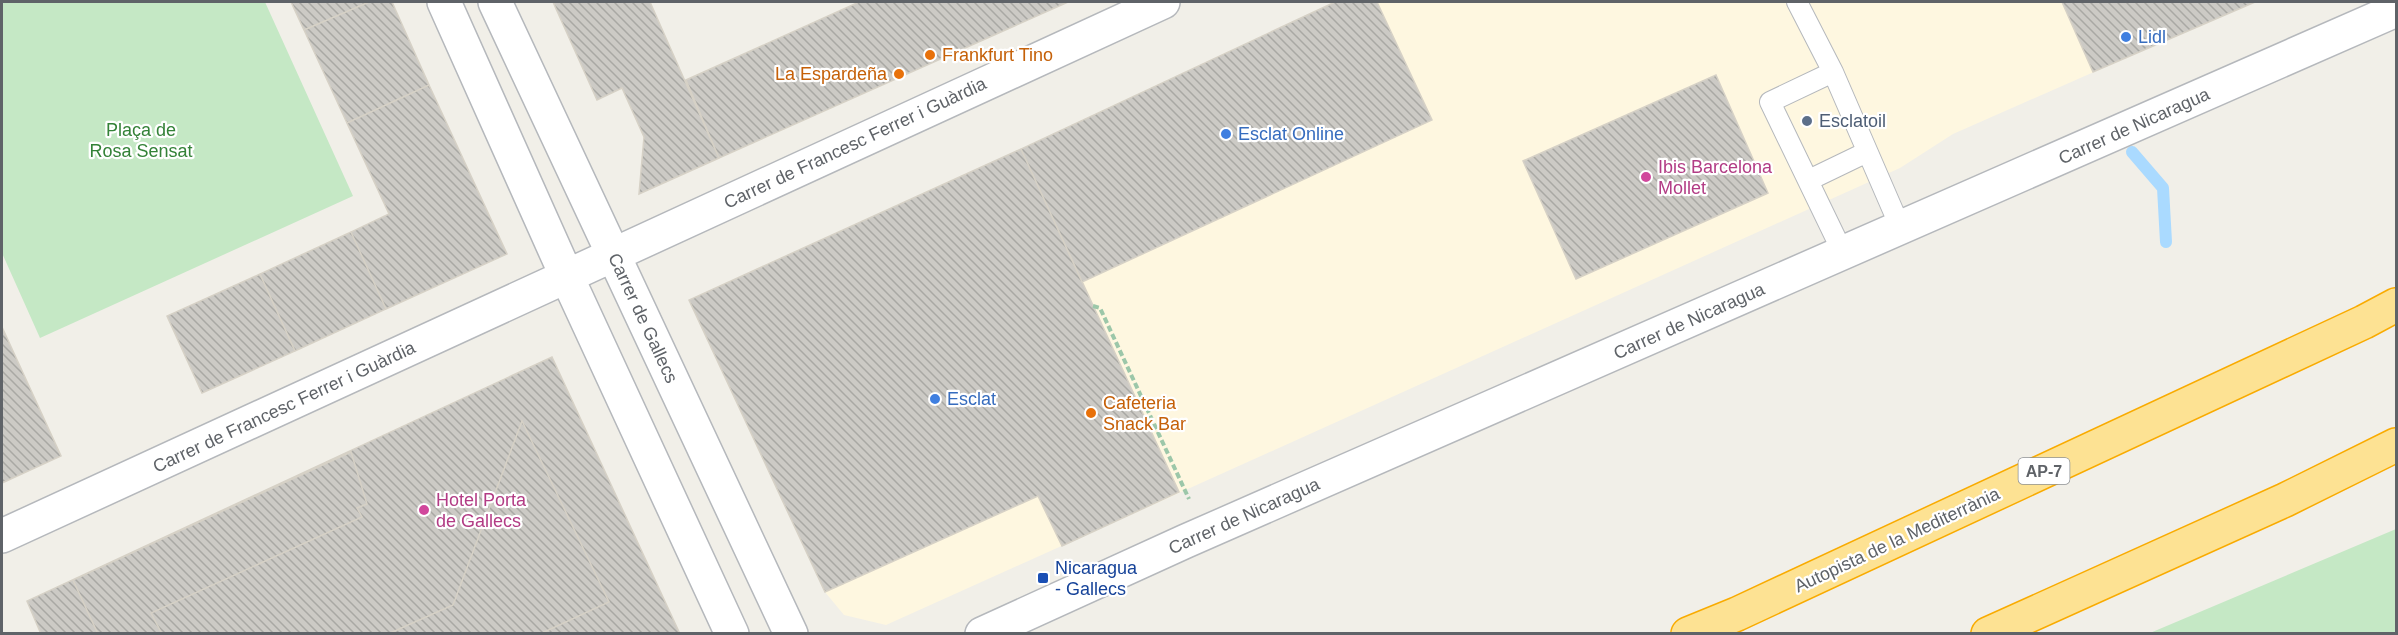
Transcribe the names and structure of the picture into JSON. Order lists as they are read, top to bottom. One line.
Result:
{"streets":{"highway":["AP-7","Autopista de la Mediterrània"],"street":["Carrer de Nicaragua","Carrer de Francesc Ferrer i Guàrdia","Carrer de Gallecs"]},"crossings":[["Carrer de Francesc Ferrer i Guàrdia","Carrer de Gallecs"]],"parks":["Plaça de Rosa Sensat"],"places":{"other":["Lidl","Frankfurt Tino","La Espardeña","Esclatoil","Esclat Online","Ibis Barcelona Mollet","Esclat","Cafeteria Snack Bar","Hotel Porta de Gallecs"],"transit":["Nicaragua - Gallecs"]}}
